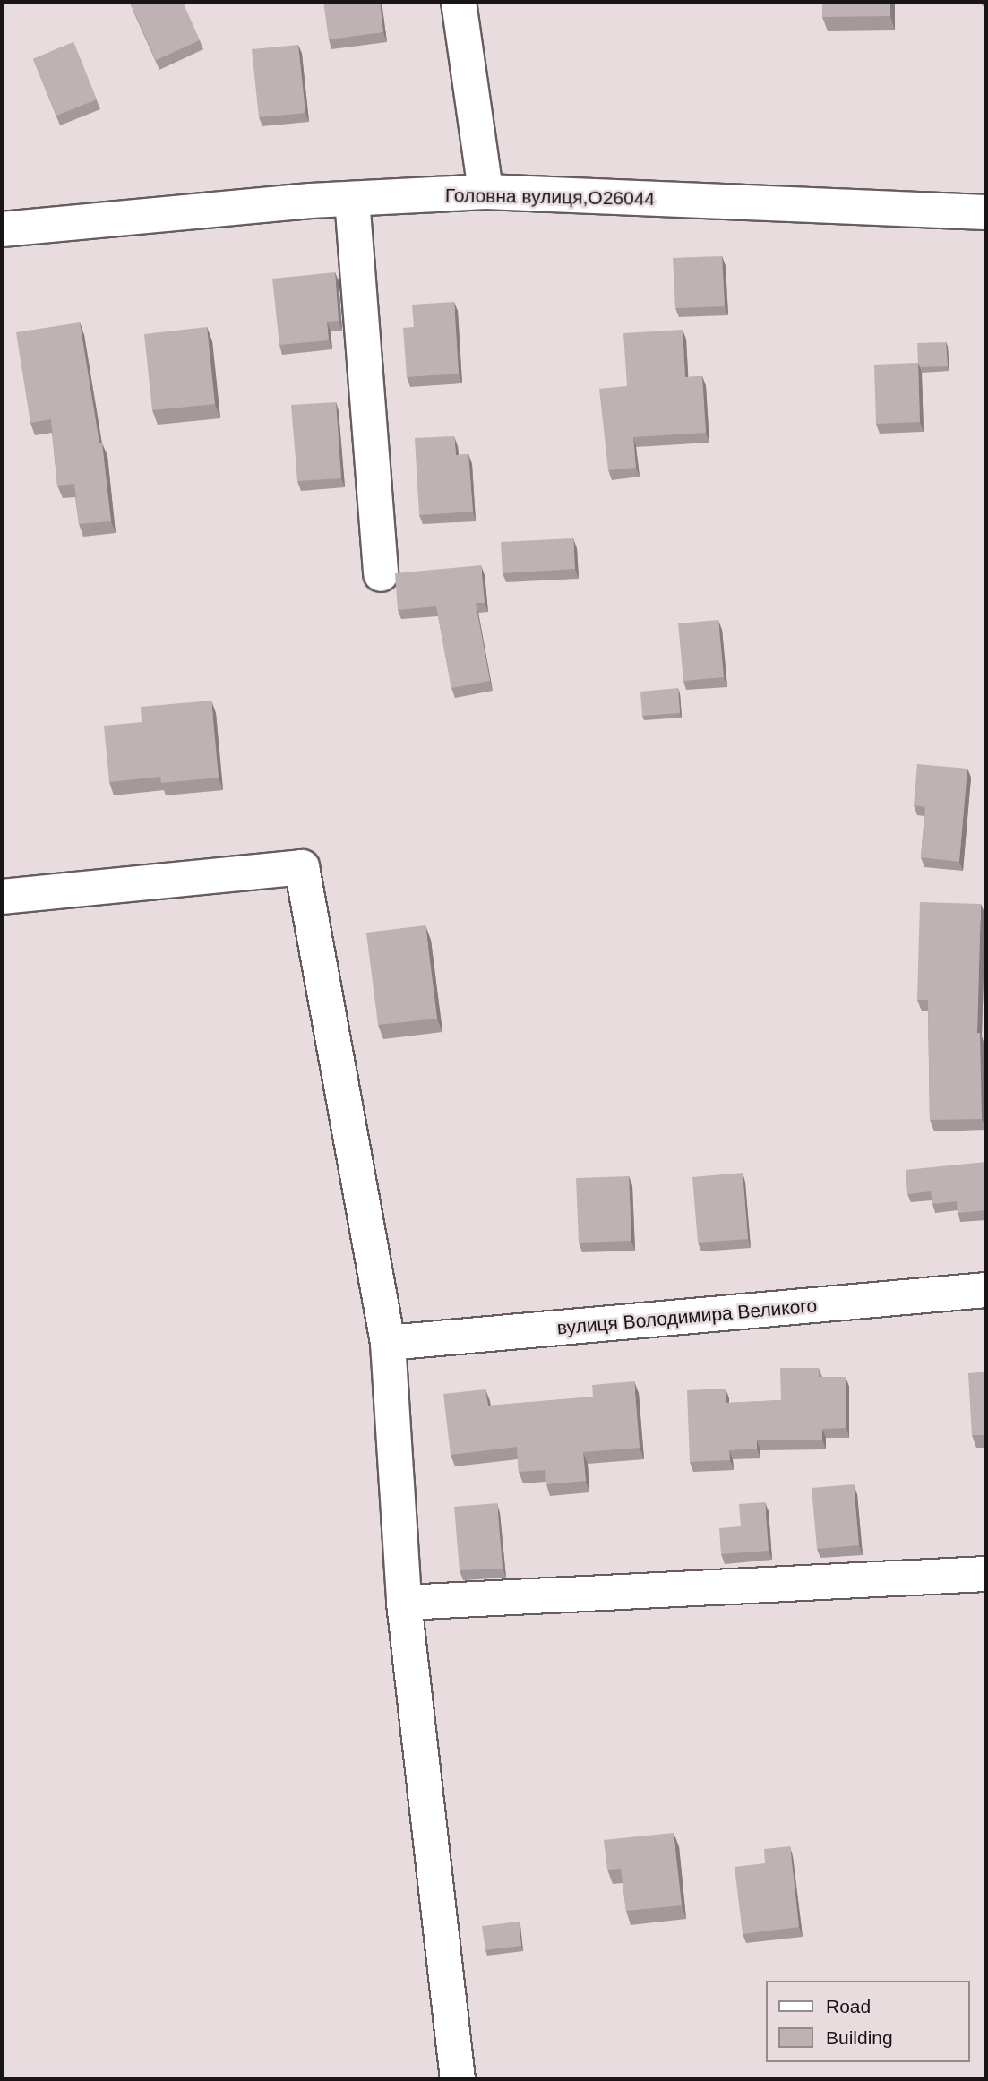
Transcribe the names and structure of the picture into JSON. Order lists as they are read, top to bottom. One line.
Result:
{"streets":{"street":["Головна вулиця,О26044","вулиця Володимира Великого"]},"legend":["Road","Building"]}
